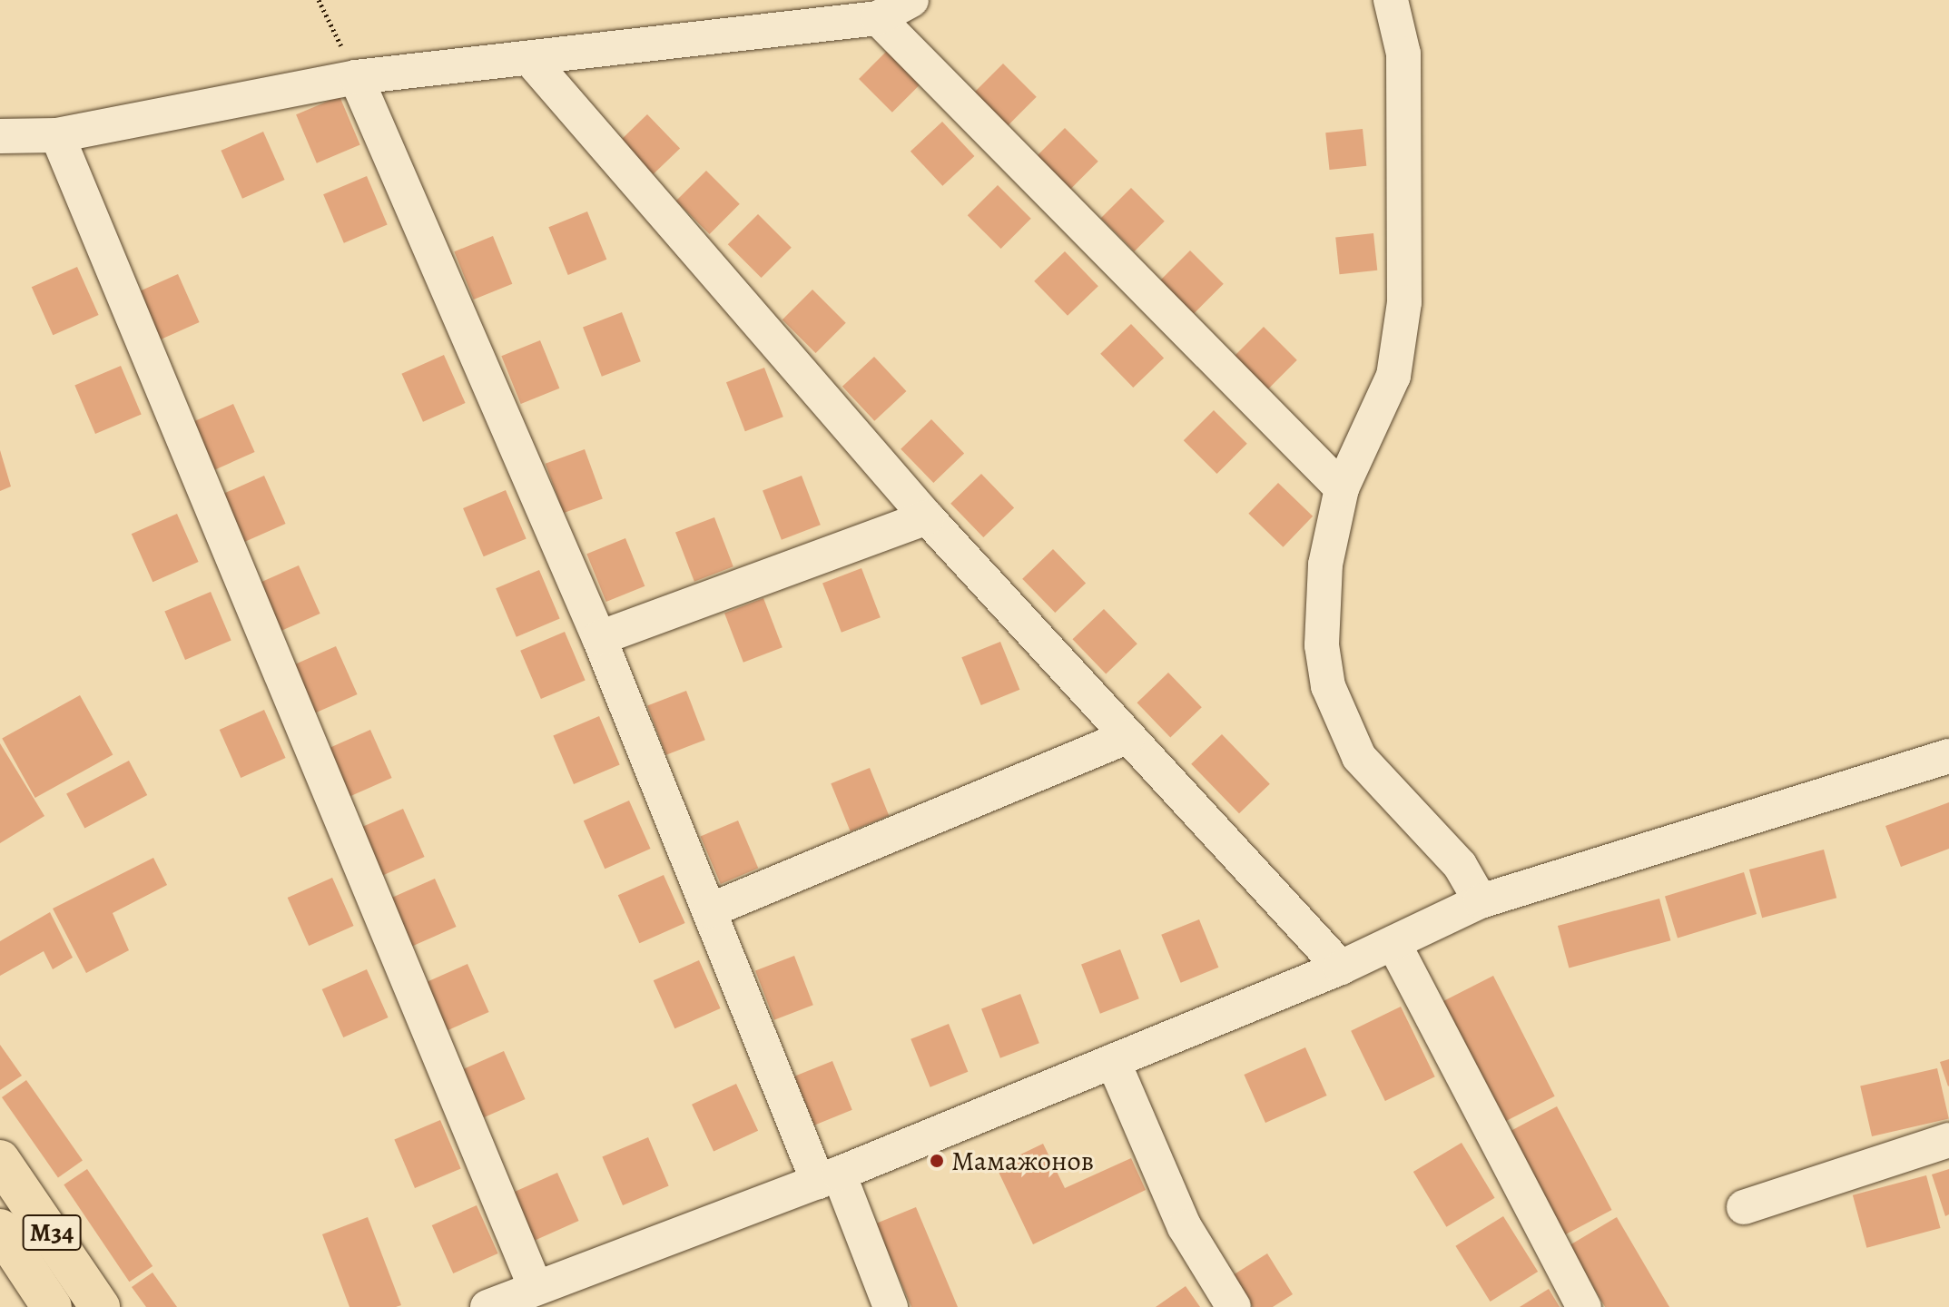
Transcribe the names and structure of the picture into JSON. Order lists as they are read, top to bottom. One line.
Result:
{"streets":{"main road":["M34"]},"places":["Мамажонов"]}
